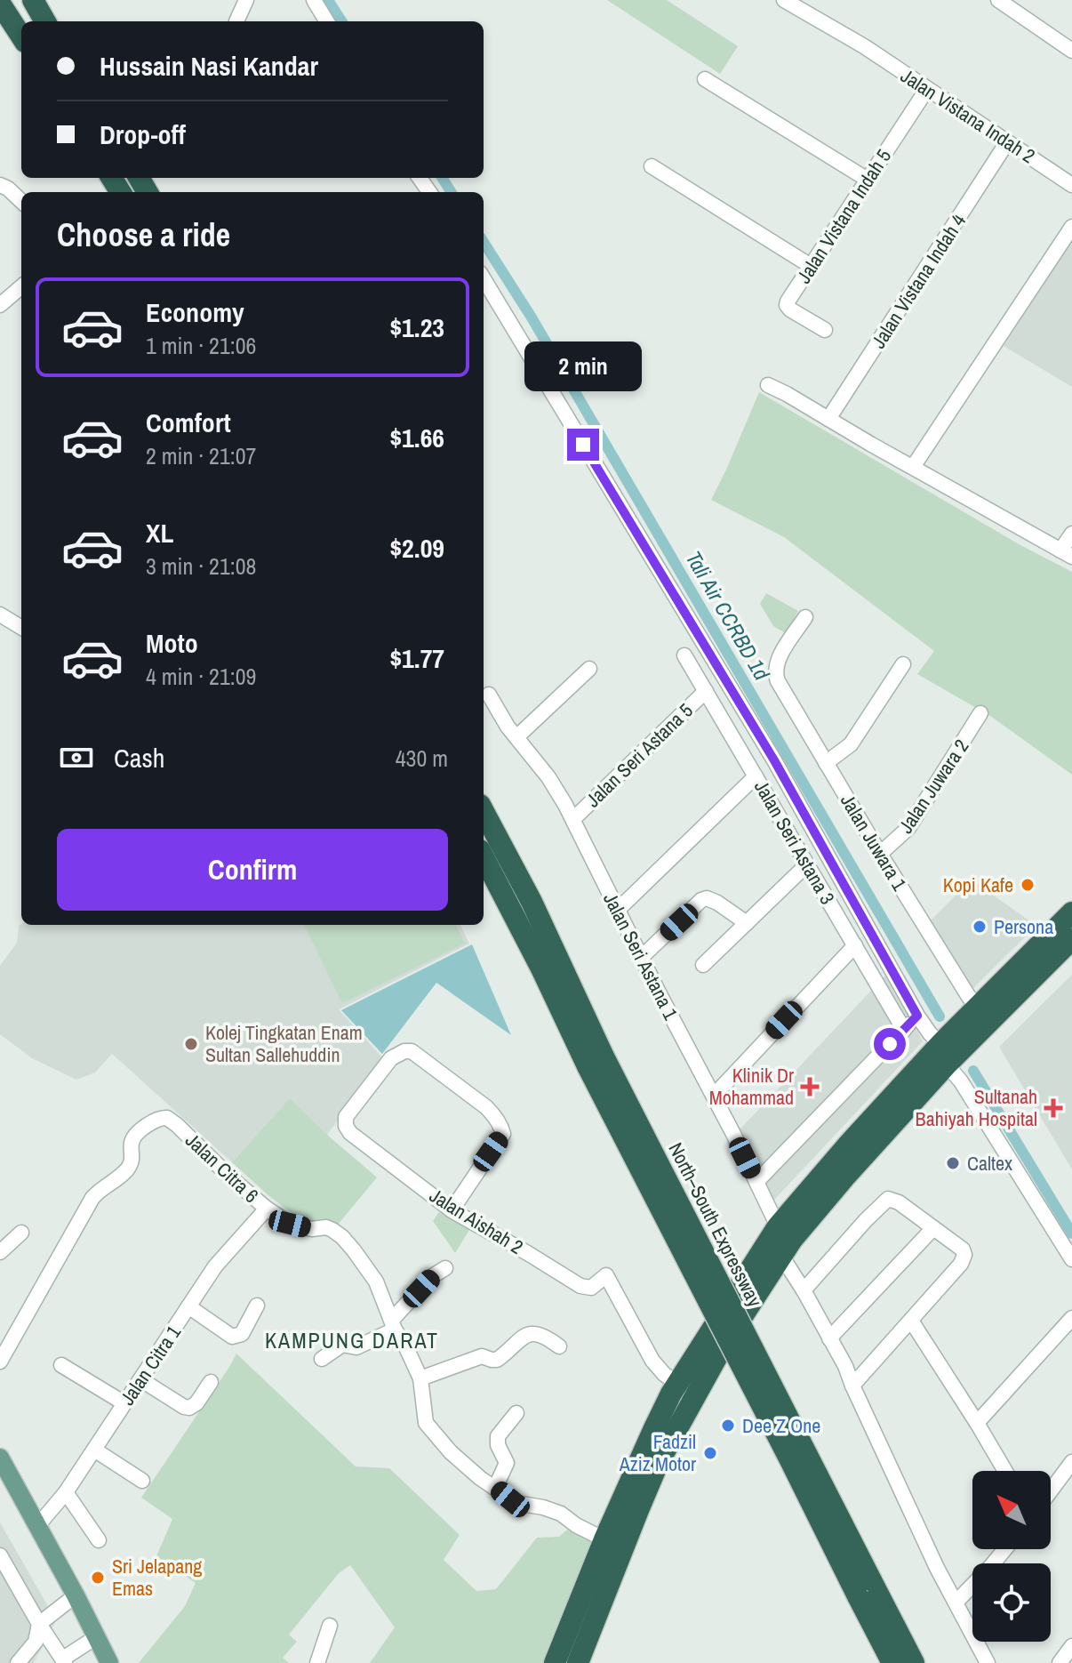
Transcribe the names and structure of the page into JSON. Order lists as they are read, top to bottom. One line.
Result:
{"streets":{"street":["Jalan Vistana Indah 2","Jalan Vistana Indah 5","Jalan Vistana Indah 4","Jalan Seri Astana 5","Jalan Juwara 2","Jalan Seri Astana 3","Jalan Juwara 1","Jalan Seri Astana 1","Jalan Citra 6","Jalan Aishah 2","Jalan Citra 1"]},"crossings":[["Jalan Vistana Indah 2","Jalan Vistana Indah 5"],["Jalan Vistana Indah 2","Jalan Vistana Indah 4"],["Jalan Seri Astana 5","Jalan Seri Astana 3"],["Jalan Seri Astana 5","Jalan Seri Astana 1"],["Jalan Juwara 2","Jalan Juwara 1"],["Jalan Citra 6","Jalan Citra 1"]],"districts":["KAMPUNG DARAT"],"water":["Tali Air CCRBD 1d"],"places":{"other":["Kopi Kafe","Persona","Kolej Tingkatan Enam Sultan Sallehuddin","Caltex","Dee Z One","Fadzil Aziz Motor","Sri Jelapang Emas"],"health":["Klinik Dr Mohammad","Sultanah Bahiyah Hospital"]},"north":"top left","page":{"banner":["Hussain Nasi Kandar","Drop-off"],"heading":"Choose a ride","list":[{"name":"Economy","note":"1 min · 21:06","value":"$1.23"},{"name":"Comfort","note":"2 min · 21:07","value":"$1.66"},{"name":"XL","note":"3 min · 21:08","value":"$2.09"},{"name":"Moto","note":"4 min · 21:09","value":"$1.77"}],"bubble":"2 min","pay":["Cash","430 m"],"buttons":"Confirm"}}
